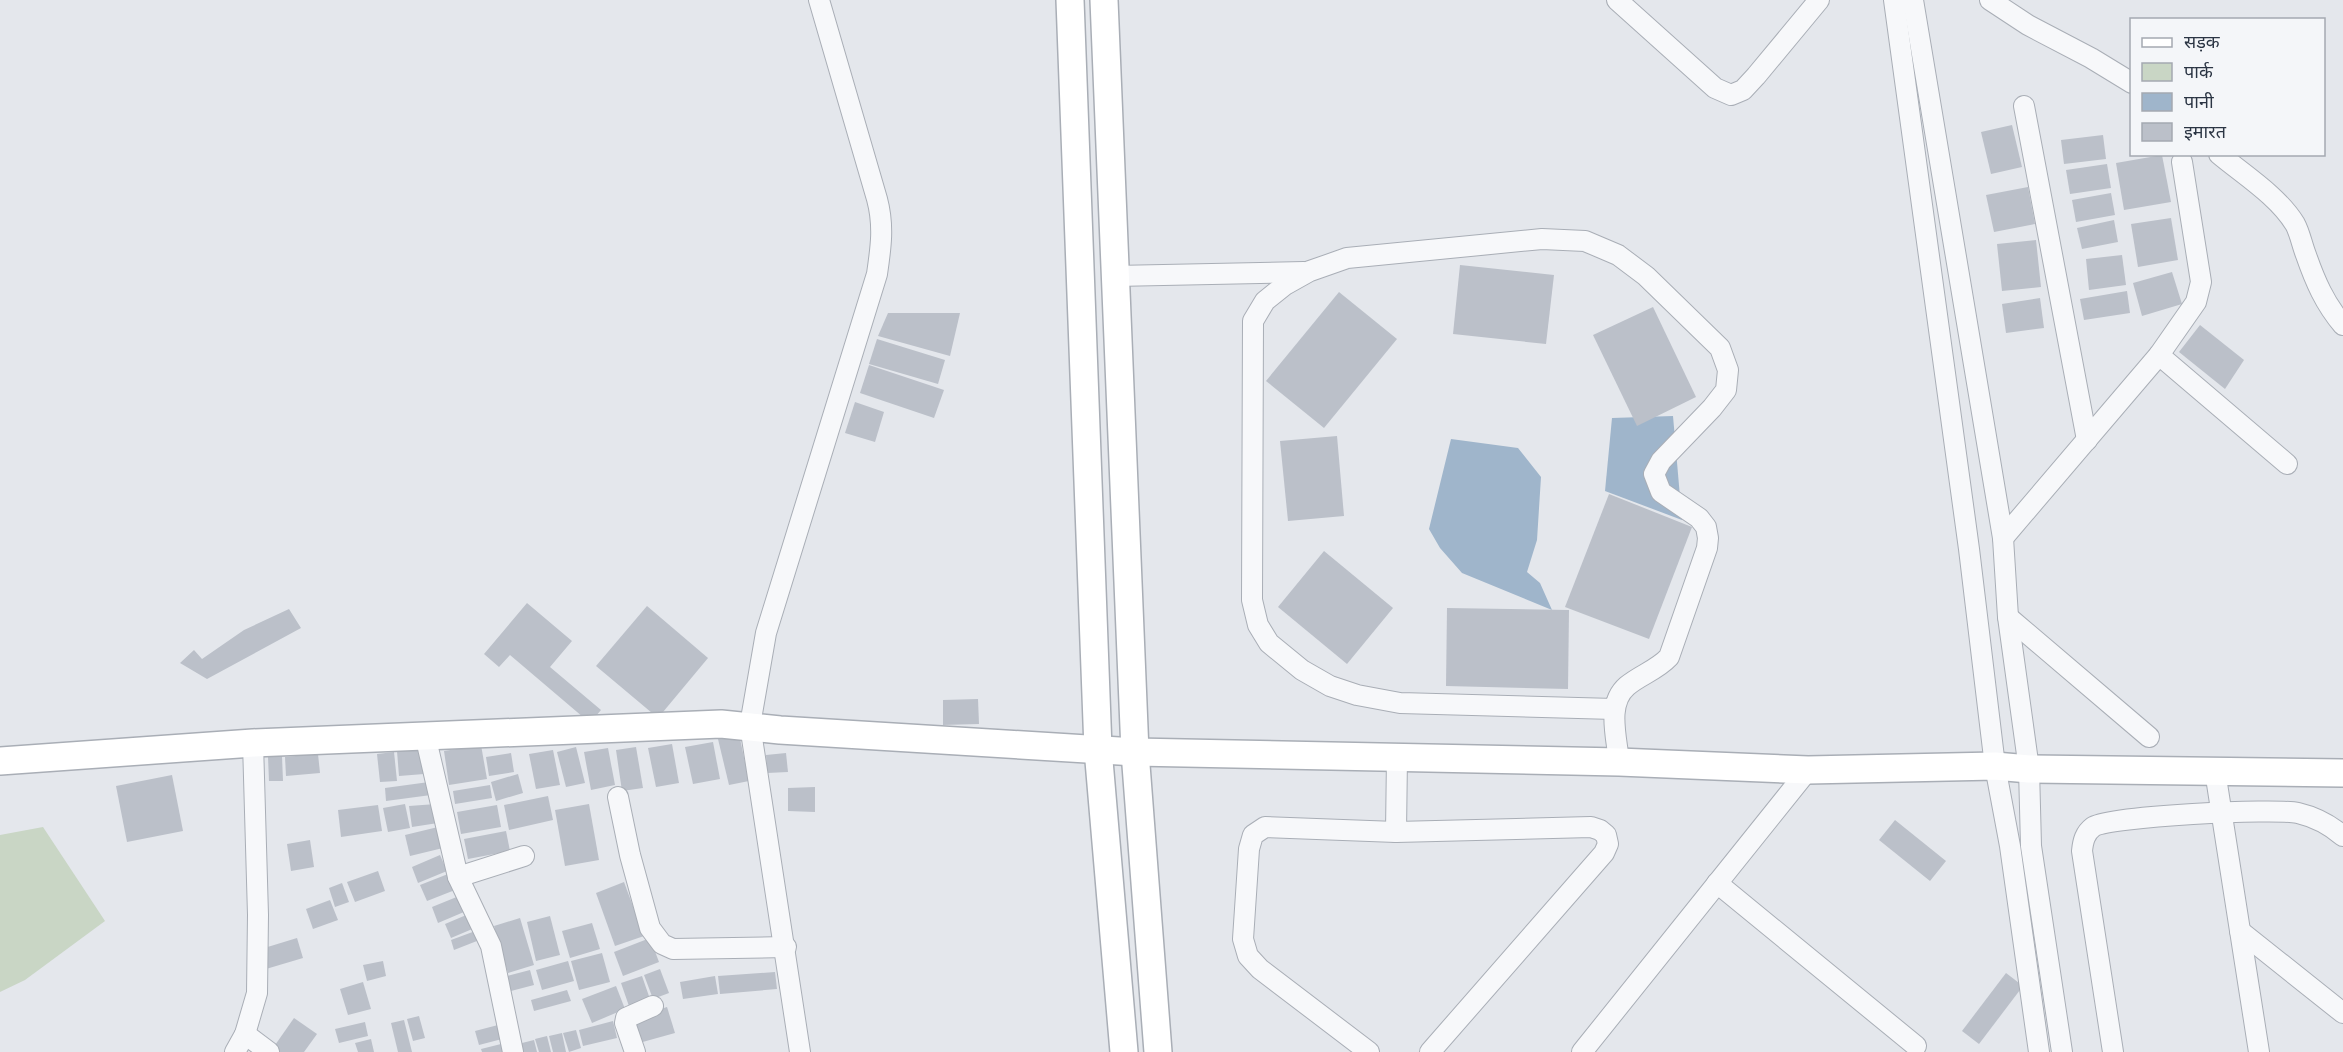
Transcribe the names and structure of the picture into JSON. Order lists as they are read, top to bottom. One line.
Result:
{"legend":["सड़क","पार्क","पानी","इमारत"]}
